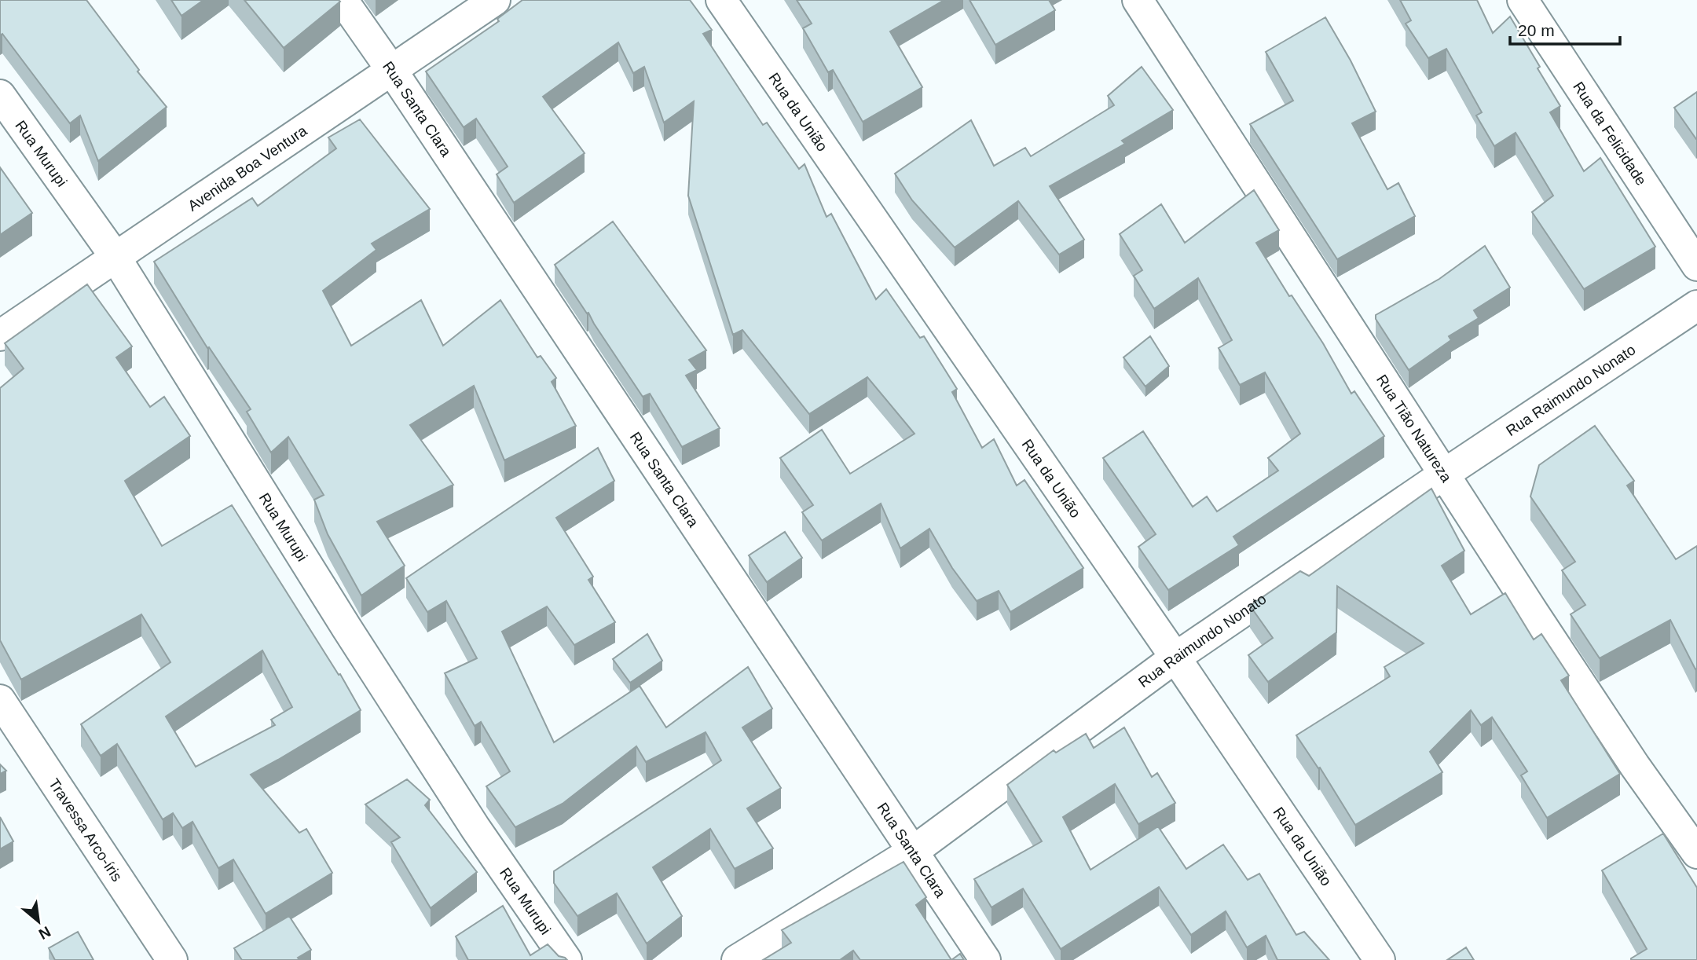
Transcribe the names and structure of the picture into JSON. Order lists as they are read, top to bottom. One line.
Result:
{"streets":{"street":["Rua Santa Clara","Rua da União","Rua da Felicidade","Rua Murupi","Avenida Boa Ventura","Rua Raimundo Nonato","Rua Tião Natureza","Travessa Arco-íris"]},"crossings":[["Rua Santa Clara","Avenida Boa Ventura"],["Rua Santa Clara","Rua Raimundo Nonato"],["Rua da União","Rua Raimundo Nonato"],["Rua Murupi","Avenida Boa Ventura"],["Rua Raimundo Nonato","Rua Tião Natureza"]],"scale_bar":"20 m","north":"bottom right"}
